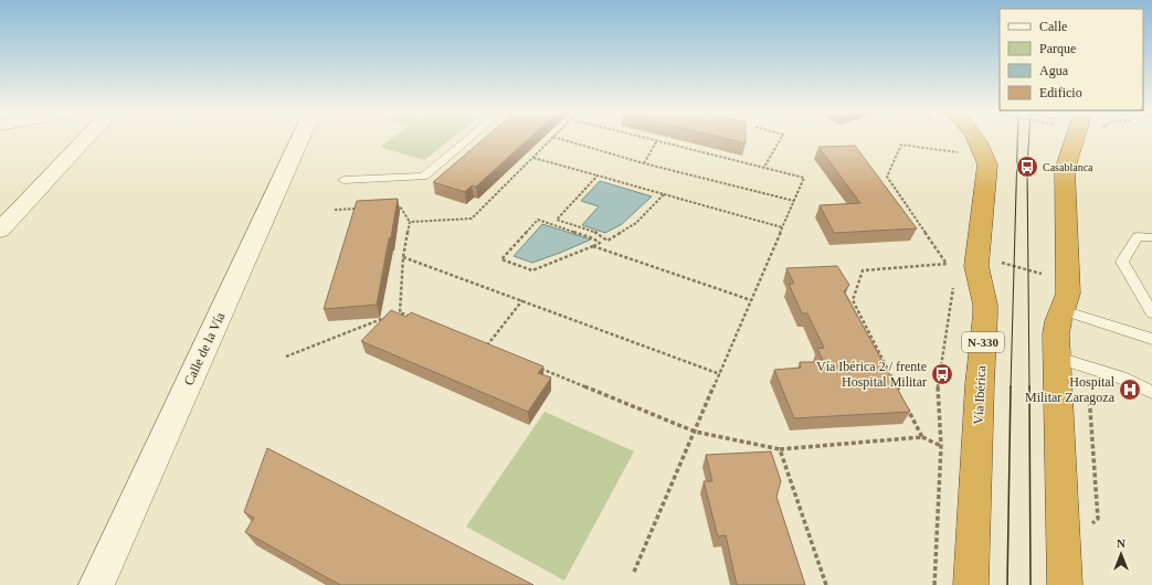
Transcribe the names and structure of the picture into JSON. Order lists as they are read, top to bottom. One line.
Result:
{"streets":{"highway":["N-330","Vía Ibérica"],"street":["Calle de la Vía"]},"places":{"bus stop":["Casablanca","Vía Ibérica 2 / frente Hospital Militar"],"hospital":["Hospital Militar Zaragoza"]},"legend":["Calle","Parque","Agua","Edificio"],"north":"top"}
